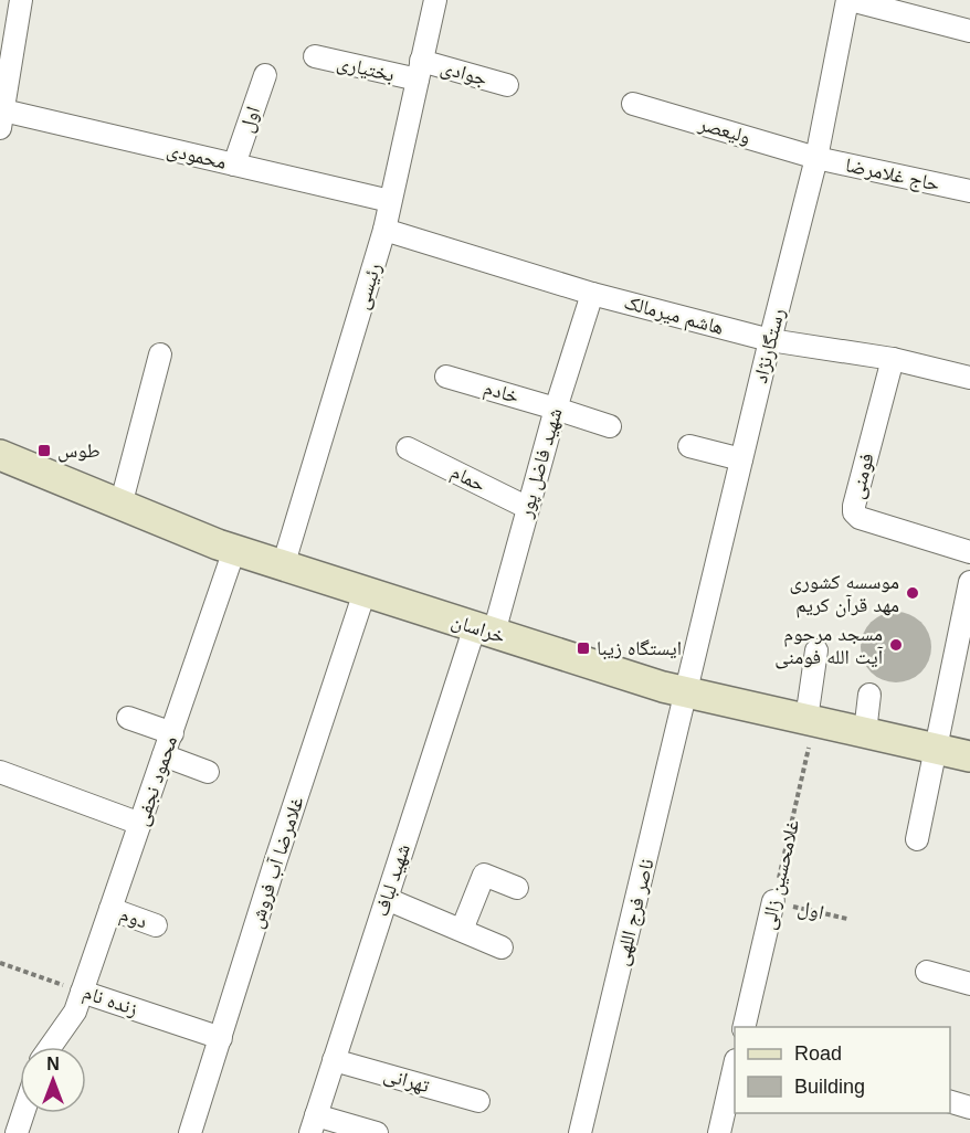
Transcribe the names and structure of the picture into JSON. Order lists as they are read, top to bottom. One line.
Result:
{"streets":{"main road":["خراسان"],"street":["بختیاری","جوادی","اول","ولیعصر","محمودی","حاج غلامرضا","رئیسی","هاشم میرمالک","رستگارنژاد","خادم","شهید فاضل پور","فومنی","حمام","محمود نجفی","غلامرضا آب فروش","غلامحسین زالی","شهید لباف","ناصر فرج اللهی","دوم","زنده نام","تهرانی"]},"crossings":[["بختیاری","جوادی"],["بختیاری","رئیسی"],["جوادی","رئیسی"],["اول","محمودی"],["اول","غلامحسین زالی"],["ولیعصر","حاج غلامرضا"],["ولیعصر","رستگارنژاد"],["محمودی","رئیسی"],["حاج غلامرضا","رستگارنژاد"],["رئیسی","هاشم میرمالک"],["رئیسی","خراسان"],["هاشم میرمالک","رستگارنژاد"],["هاشم میرمالک","شهید فاضل پور"],["هاشم میرمالک","فومنی"],["رستگارنژاد","خراسان"],["رستگارنژاد","ناصر فرج اللهی"],["خادم","شهید فاضل پور"],["شهید فاضل پور","حمام"],["شهید فاضل پور","خراسان"],["شهید فاضل پور","شهید لباف"],["خراسان","محمود نجفی"],["خراسان","غلامرضا آب فروش"],["خراسان","غلامحسین زالی"],["خراسان","شهید لباف"],["خراسان","ناصر فرج اللهی"],["محمود نجفی","دوم"],["محمود نجفی","زنده نام"],["غلامرضا آب فروش","زنده نام"],["شهید لباف","تهرانی"]],"places":{"transit":["طوس","ایستگاه زیبا"],"other":["موسسه کشوری مهد قرآن کریم","مسجد مرحوم آیت الله فومنی"]},"legend":["Road","Building"],"north":"top"}
